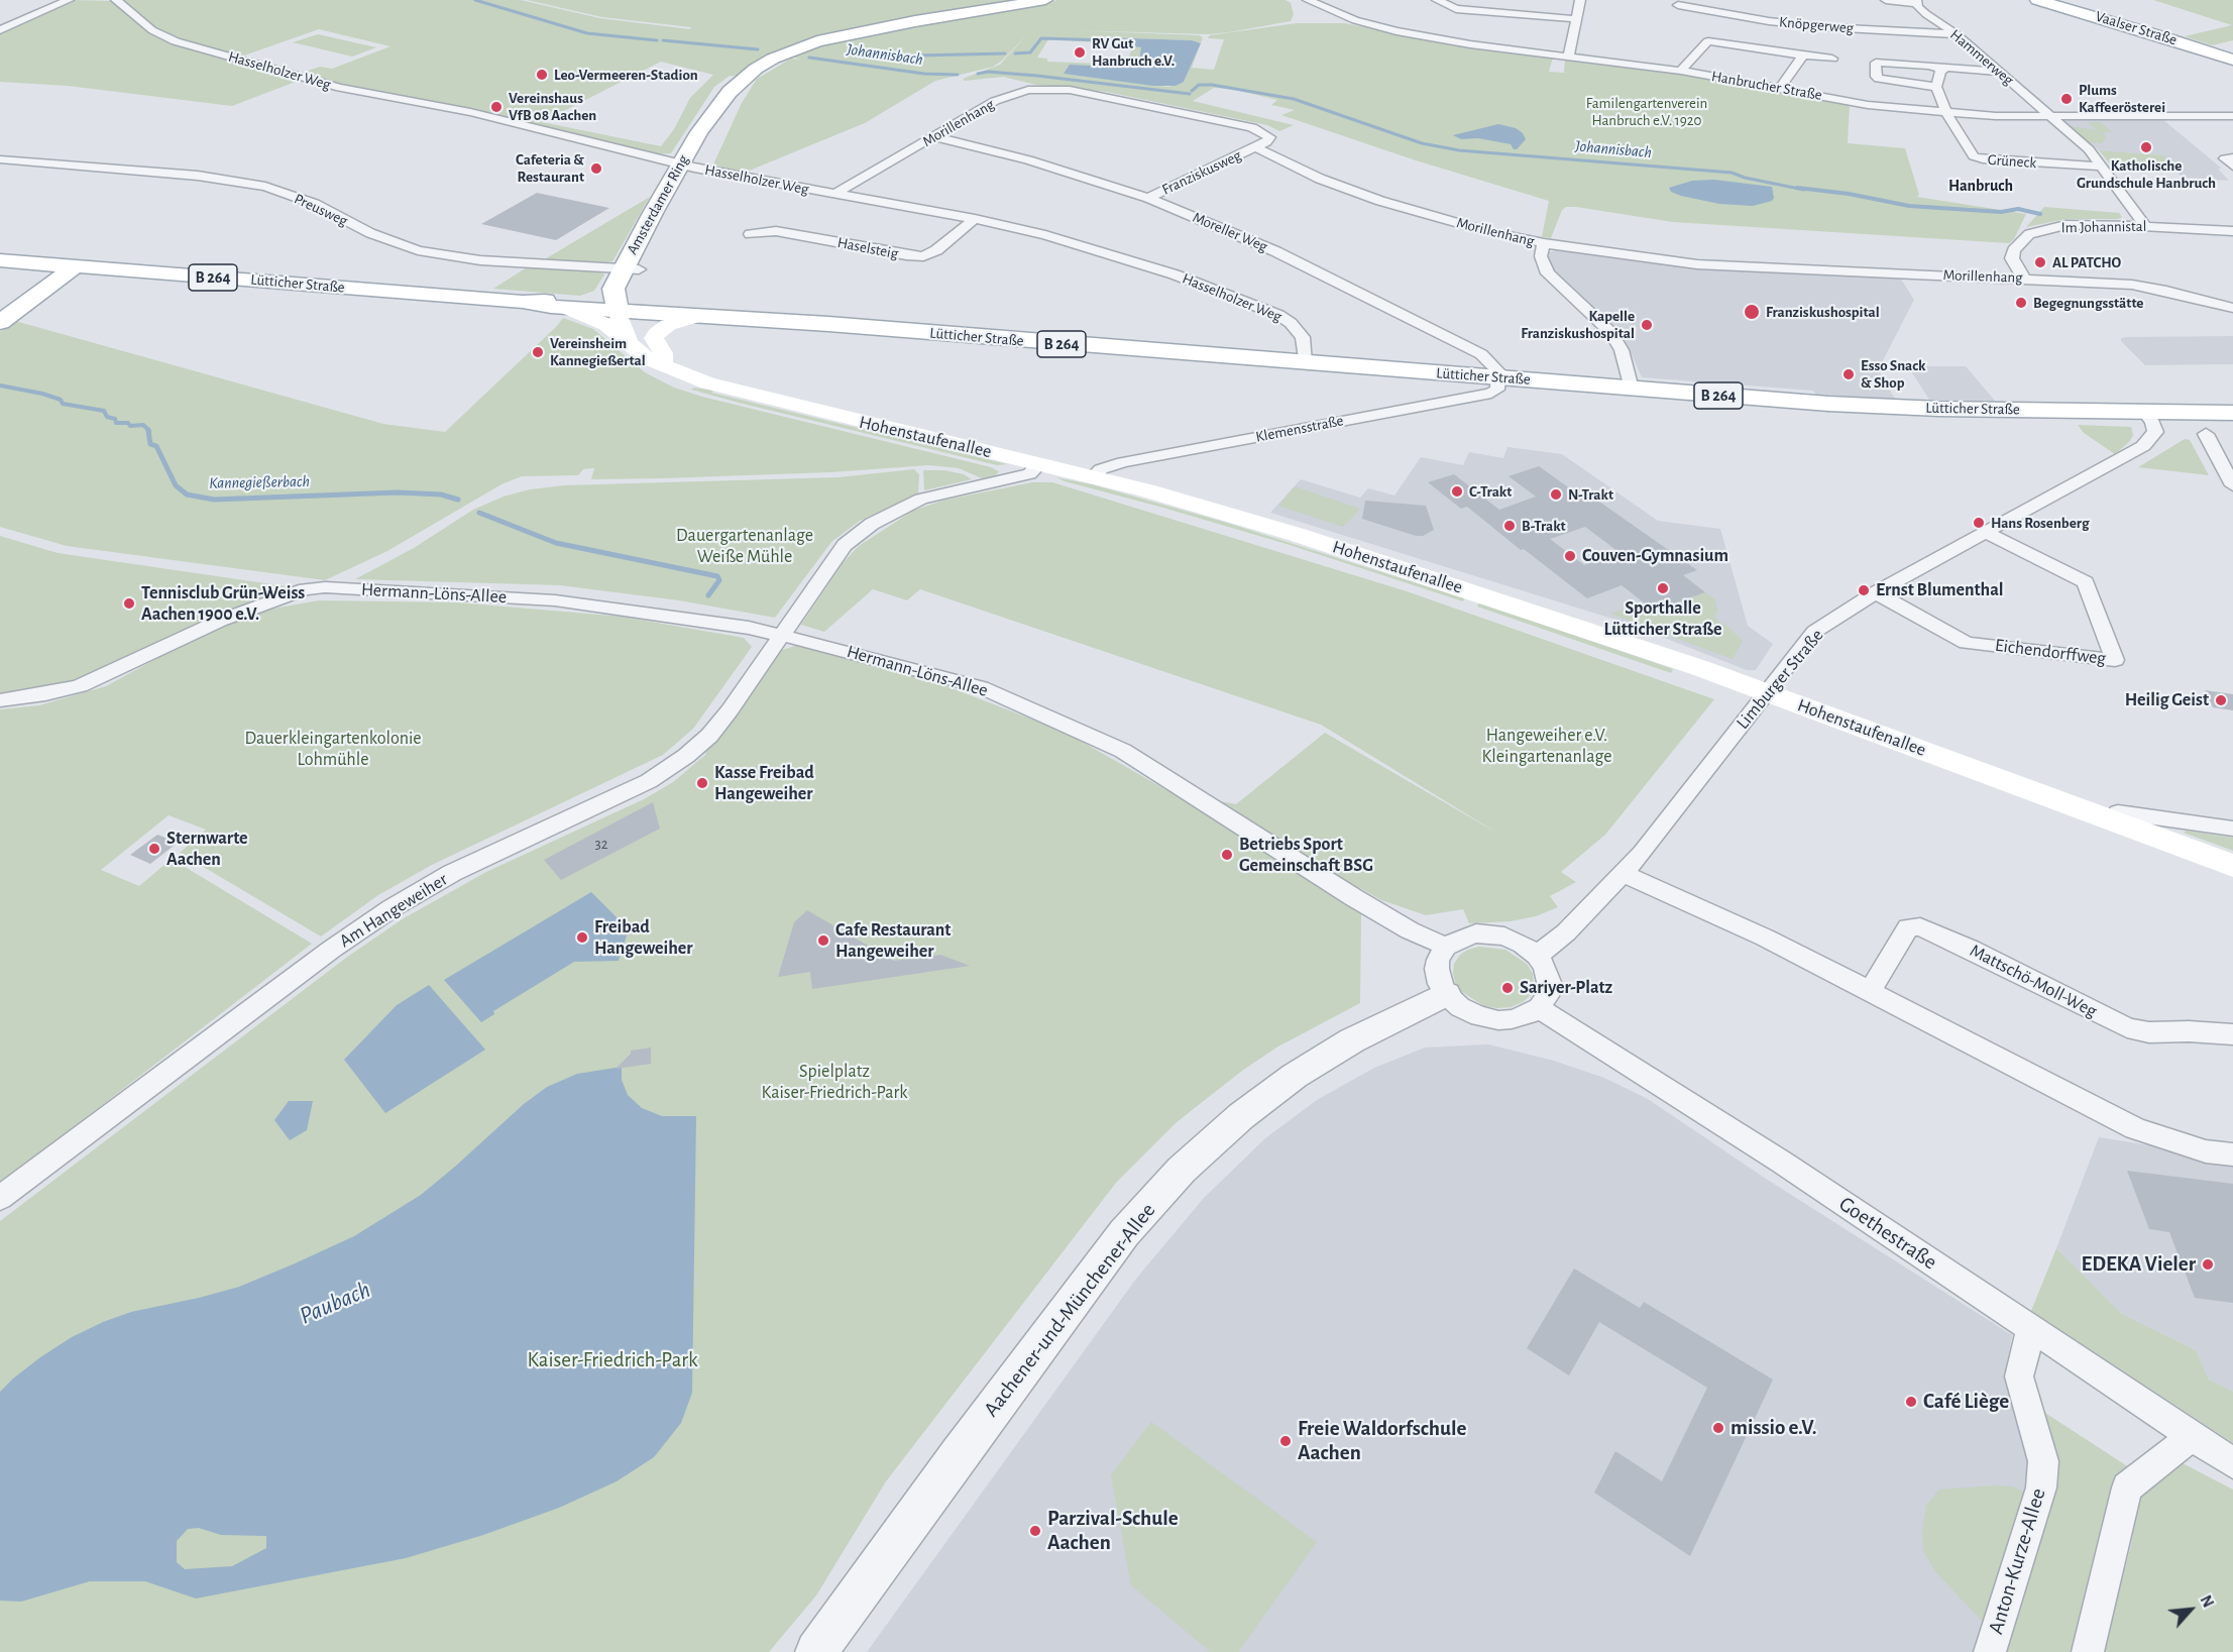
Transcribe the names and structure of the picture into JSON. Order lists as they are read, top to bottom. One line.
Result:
{"streets":{"main road":["Vaalser Straße","Amsterdamer Ring","B 264","Lütticher Straße","Hohenstaufenallee"],"street":["Knöpgerweg","Hammerweg","Hasselholzer Weg","Hanbrucher Straße","Morillenhang","Grüneck","Franziskusweg","Preusweg","Im Johannistal","Moreller Weg","Haselsteig","Klemensstraße","Hermann-Löns-Allee","Eichendorffweg","Limburger Straße","Am Hangeweiher","Mattschö-Moll-Weg","Goethestraße","Aachener-und-Münchener-Allee","Anton-Kurze-Allee"]},"crossings":[["Knöpgerweg","Hammerweg"],["Hammerweg","Hanbrucher Straße"],["Hammerweg","Grüneck"],["Hammerweg","Im Johannistal"],["Hasselholzer Weg","Morillenhang"],["Hasselholzer Weg","Amsterdamer Ring"],["Hasselholzer Weg","Haselsteig"],["Hasselholzer Weg","Lütticher Straße"],["Hanbrucher Straße","Grüneck"],["Morillenhang","Franziskusweg"],["Morillenhang","Im Johannistal"],["Morillenhang","Moreller Weg"],["Franziskusweg","Moreller Weg"],["Amsterdamer Ring","Preusweg"],["Amsterdamer Ring","Lütticher Straße"],["Amsterdamer Ring","Hohenstaufenallee"],["Moreller Weg","Lütticher Straße"],["Moreller Weg","Klemensstraße"],["Lütticher Straße","Klemensstraße"],["Lütticher Straße","Hohenstaufenallee"],["Lütticher Straße","Limburger Straße"],["Klemensstraße","Hohenstaufenallee"],["Hohenstaufenallee","Limburger Straße"],["Hermann-Löns-Allee","Limburger Straße"],["Hermann-Löns-Allee","Am Hangeweiher"],["Hermann-Löns-Allee","Goethestraße"],["Hermann-Löns-Allee","Aachener-und-Münchener-Allee"],["Eichendorffweg","Limburger Straße"],["Limburger Straße","Goethestraße"],["Limburger Straße","Aachener-und-Münchener-Allee"],["Goethestraße","Aachener-und-Münchener-Allee"],["Goethestraße","Anton-Kurze-Allee"]],"districts":["Hanbruch"],"water":["Johannisbach","Kannegießerbach","Paubach"],"parks":["Familengartenverein Hanbruch e.V. 1920","Dauergartenanlage Weiße Mühle","Hangeweiher e.V. Kleingartenanlage","Dauerkleingartenkolonie Lohmühle","Spielplatz Kaiser-Friedrich-Park","Kaiser-Friedrich-Park"],"places":["RV Gut Hanbruch e.V.","Leo-Vermeeren-Stadion","Plums Kaffeerösterei","Vereinshaus VfB 08 Aachen","Katholische Grundschule Hanbruch","Cafeteria & Restaurant","AL PATCHO","Begegnungsstätte","Franziskushospital","Kapelle Franziskushospital","Vereinsheim Kannegießertal","Esso Snack & Shop","C-Trakt","N-Trakt","Hans Rosenberg","B-Trakt","Couven-Gymnasium","Sporthalle Lütticher Straße","Ernst Blumenthal","Tennisclub Grün-Weiss Aachen 1900 e.V.","Heilig Geist","Kasse Freibad Hangeweiher","Sternwarte Aachen","Betriebs Sport Gemeinschaft BSG","Freibad Hangeweiher","Cafe Restaurant Hangeweiher","Sariyer-Platz","EDEKA Vieler","Café Liège","missio e.V.","Freie Waldorfschule Aachen","Parzival-Schule Aachen"],"house_numbers":["32"],"north":"top right"}
